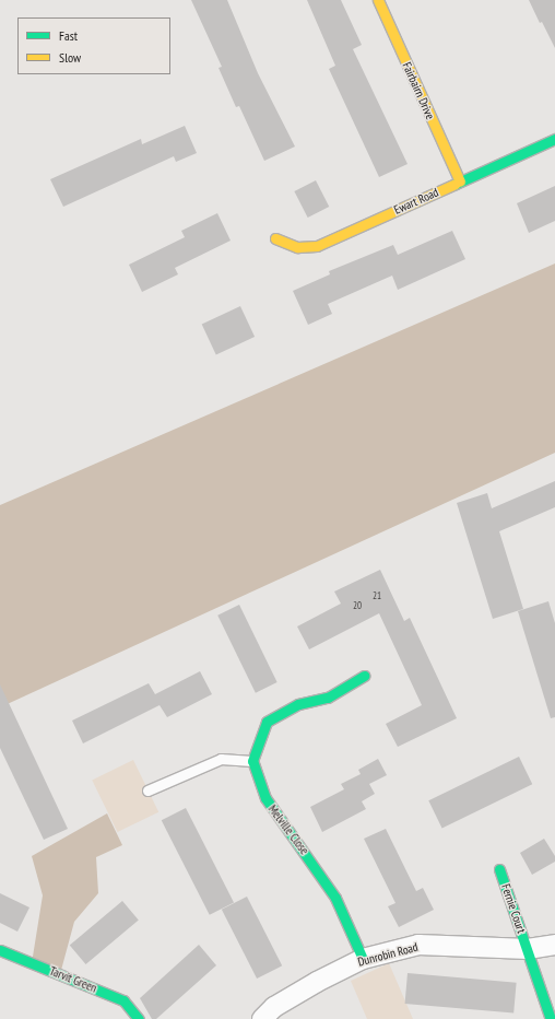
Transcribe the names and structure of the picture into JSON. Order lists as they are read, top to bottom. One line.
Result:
{"streets":{"street":["Fairbairn Drive","Ewart Road","Melville Close","Fernie Court","Dunrobin Road","Tarvit Green"]},"crossings":[["Fairbairn Drive","Ewart Road"],["Melville Close","Dunrobin Road"],["Fernie Court","Dunrobin Road"]],"house_numbers":["21","20"],"legend":["Fast","Slow"]}
